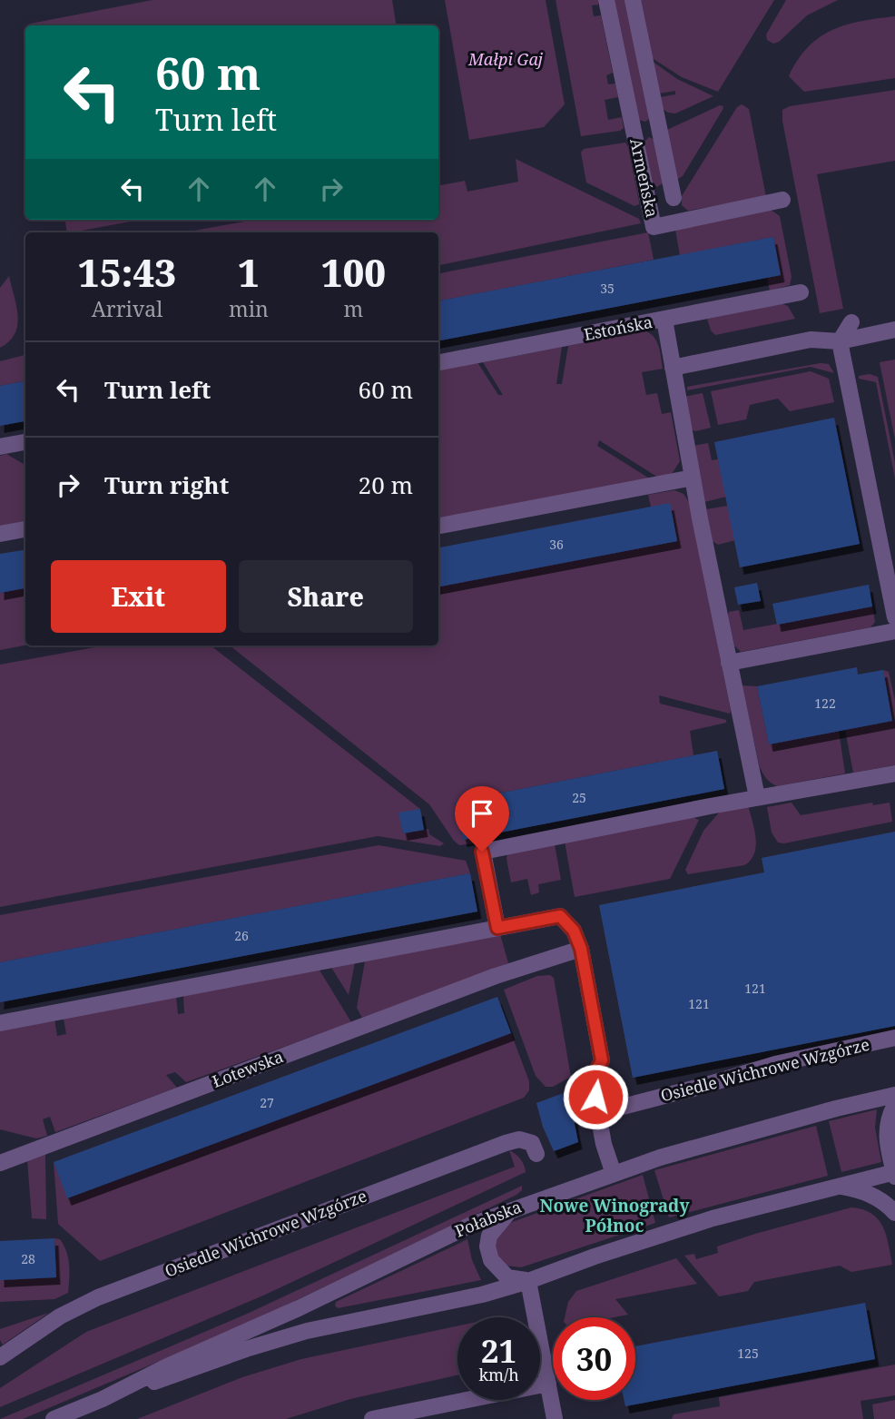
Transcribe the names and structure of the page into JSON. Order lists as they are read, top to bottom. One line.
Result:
{"streets":{"street":["Armeńska","Estońska","Łotewska","Osiedle Wichrowe Wzgórze","Połabska"]},"districts":["Nowe Winogrady Północ"],"parks":["Małpi Gaj"],"house_numbers":["35","36","122","25","26","121","121","27","28","125"],"page":{"turn":["60 m","Turn left"],"eta":["15:43","Arrival","1","min","100","m"],"list":[{"name":"Turn left","value":"60 m"},{"name":"Turn right","value":"20 m"}],"buttons":["Exit","Share"],"speed":"21 km/h","limit":"30"}}
